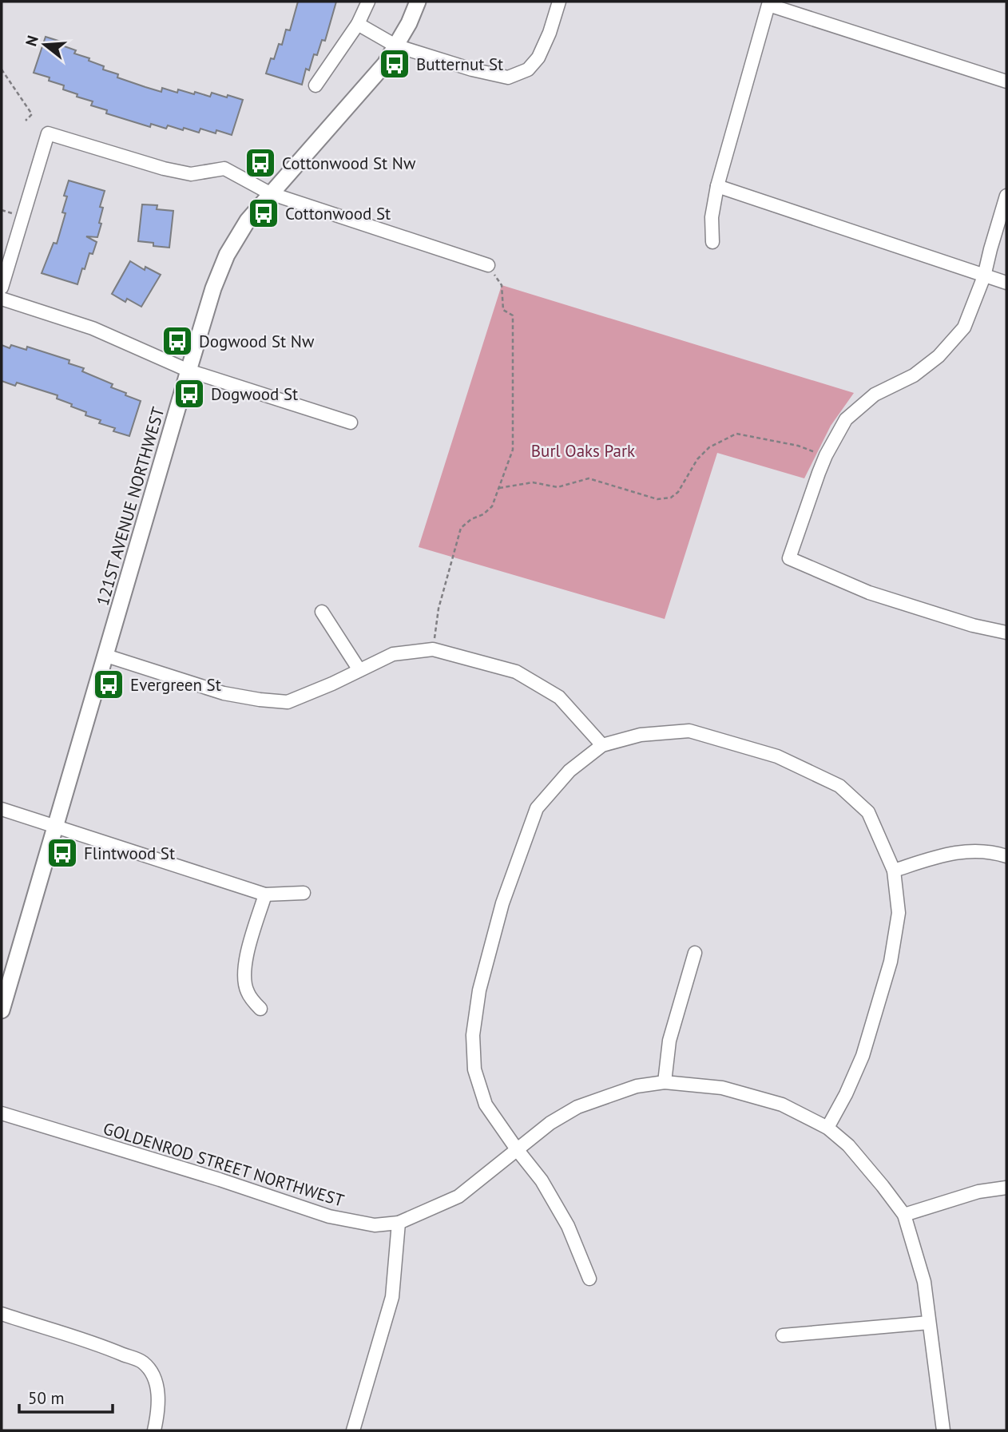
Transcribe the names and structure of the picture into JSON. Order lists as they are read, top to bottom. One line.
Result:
{"streets":{"street":["121ST AVENUE NORTHWEST","GOLDENROD STREET NORTHWEST"]},"parks":["Burl Oaks Park"],"places":{"bus stop":["Butternut St","Cottonwood St Nw","Cottonwood St","Dogwood St Nw","Dogwood St","Evergreen St","Flintwood St"]},"scale_bar":"50 m","north":"left"}
